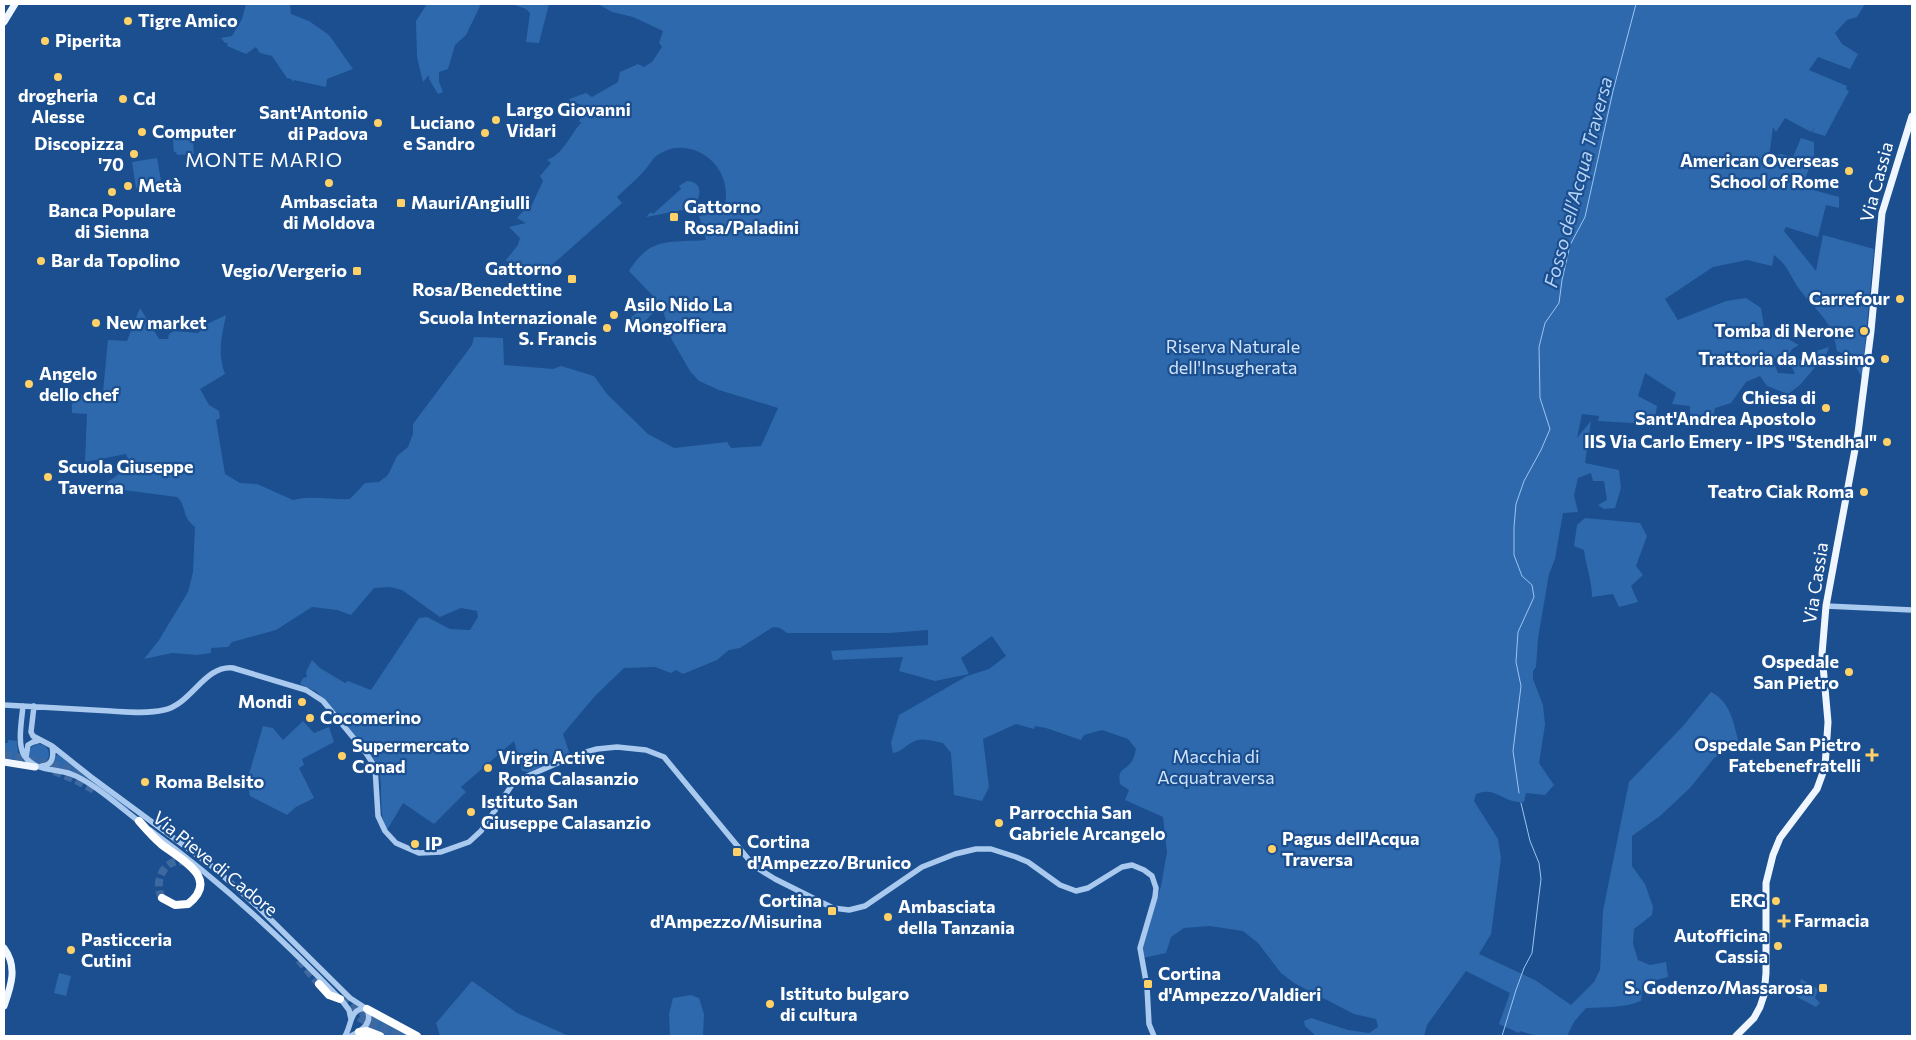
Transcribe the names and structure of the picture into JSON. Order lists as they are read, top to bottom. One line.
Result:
{"streets":{"main road":["Via Cassia"],"street":["Via Pieve di Cadore"]},"districts":["MONTE MARIO"],"water":["Fosso dell'Acqua Traversa"],"parks":["Riserva Naturale dell'Insugherata","Macchia di Acquatraversa"],"places":{"other":["Tigre Amico","Piperita","drogheria Alesse","Cd","Largo Giovanni Vidari","Sant'Antonio di Padova","Computer","Luciano e Sandro","Discopizza '70","American Overseas School of Rome","Ambasciata di Moldova","Metà","Banca Populare di Sienna","Bar da Topolino","Carrefour","Asilo Nido La Mongolfiera","New market","Scuola Internazionale S. Francis","Tomba di Nerone","Trattoria da Massimo","Angelo dello chef","Chiesa di Sant'Andrea Apostolo","IIS Via Carlo Emery - IPS \"Stendhal\"","Scuola Giuseppe Taverna","Teatro Ciak Roma","Ospedale San Pietro","Mondi","Cocomerino","Supermercato Conad","Virgin Active Roma Calasanzio","Roma Belsito","Istituto San Giuseppe Calasanzio","Parrocchia San Gabriele Arcangelo","IP","Pagus dell'Acqua Traversa","ERG","Ambasciata della Tanzania","Autofficina Cassia","Pasticceria Cutini","Istituto bulgaro di cultura"],"transit":["Mauri/Angiulli","Gattorno Rosa/Paladini","Vegio/Vergerio","Gattorno Rosa/Benedettine","Cortina d'Ampezzo/Brunico","Cortina d'Ampezzo/Misurina","Cortina d'Ampezzo/Valdieri","S. Godenzo/Massarosa"],"health":["Ospedale San Pietro Fatebenefratelli","Farmacia"]}}
